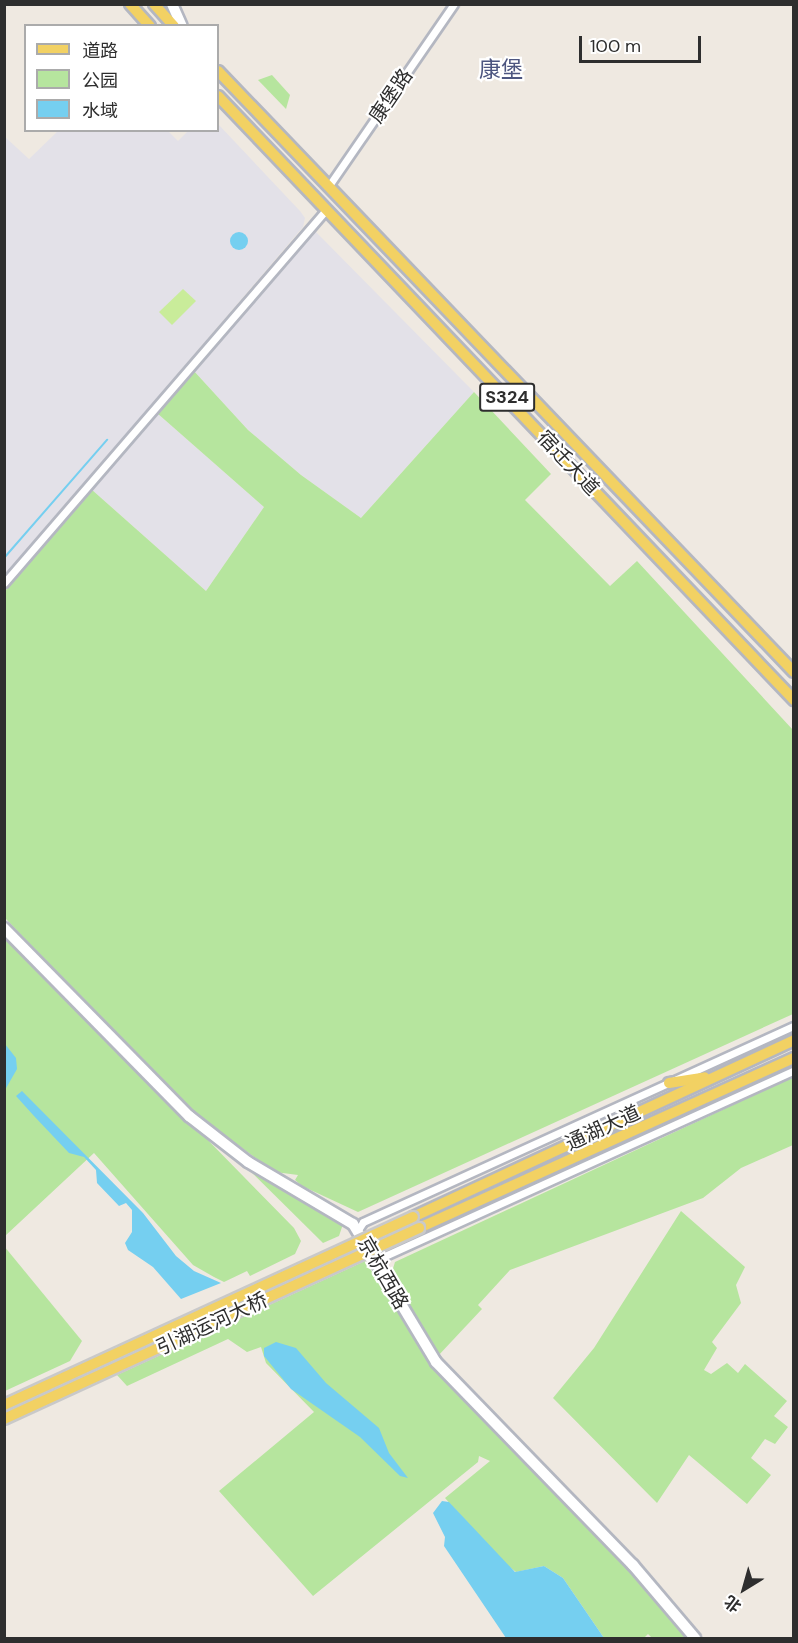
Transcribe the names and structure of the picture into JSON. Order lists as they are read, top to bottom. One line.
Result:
{"streets":{"main road":["S324","宿迁大道","通湖大道","京杭西路","引湖运河大桥"],"street":["康堡路"]},"crossings":[["康堡路","宿迁大道"],["通湖大道","引湖运河大桥"]],"districts":["康堡"],"legend":["道路","公园","水域"],"scale_bar":"100 m","north":"bottom left"}
